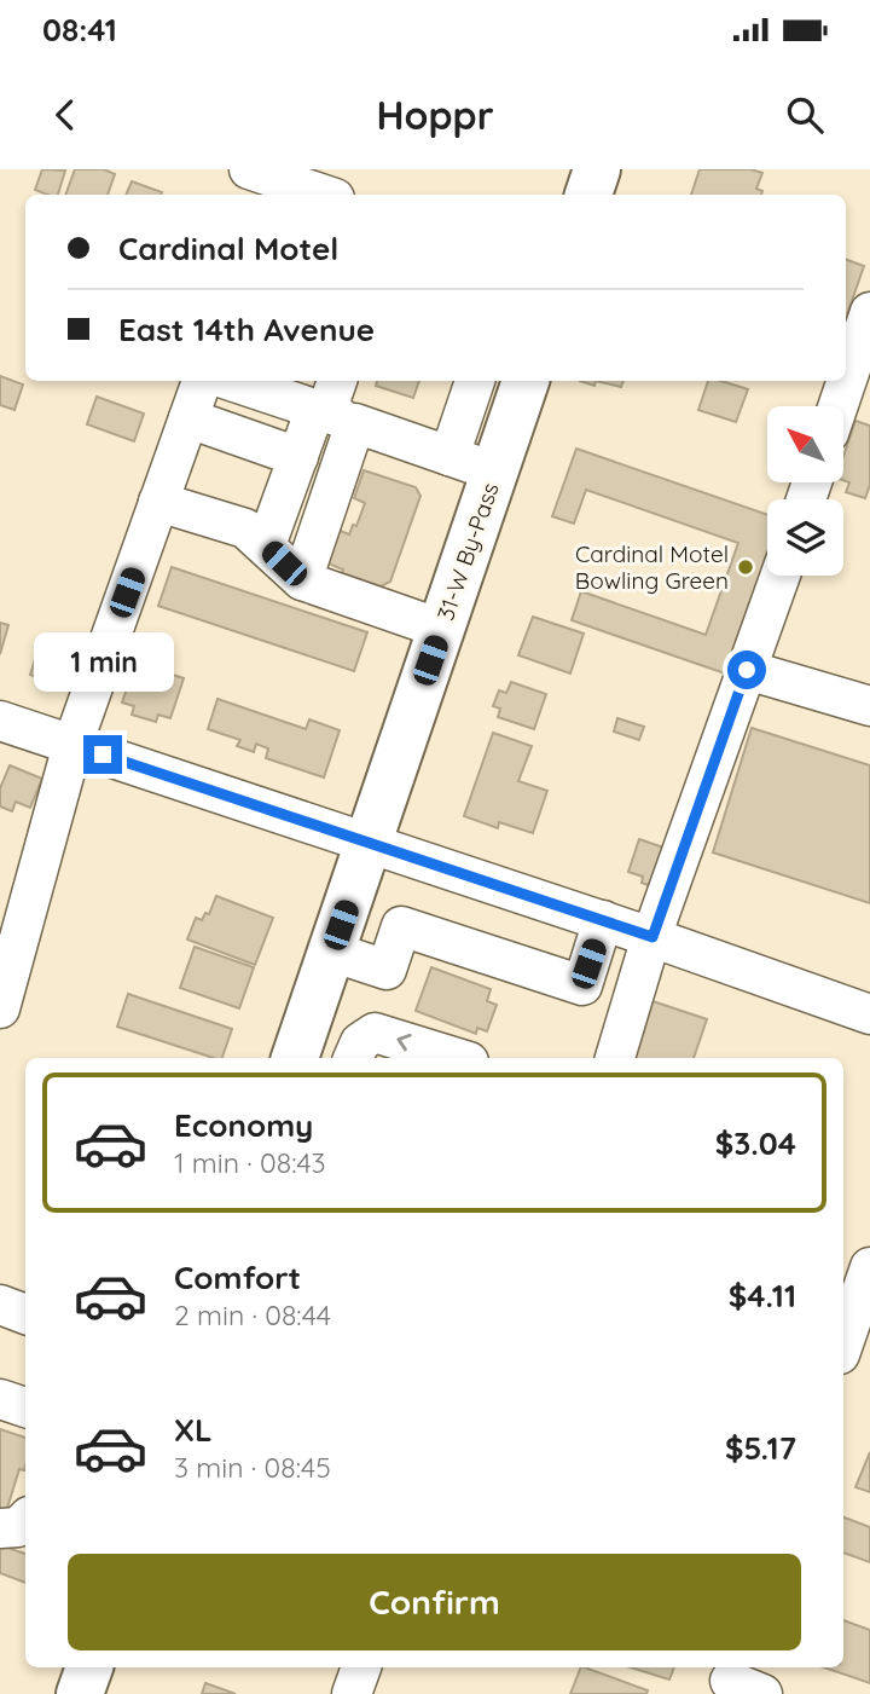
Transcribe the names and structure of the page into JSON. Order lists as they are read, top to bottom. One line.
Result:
{"streets":{"main road":["31-W By-Pass"]},"places":["Cardinal Motel Bowling Green"],"north":"top left","page":{"status":"08:41","header":"Hoppr","banner":["Cardinal Motel","East 14th Avenue"],"bubble":"1 min","list":[{"name":"Economy","note":"1 min · 08:43","value":"$3.04"},{"name":"Comfort","note":"2 min · 08:44","value":"$4.11"},{"name":"XL","note":"3 min · 08:45","value":"$5.17"}],"buttons":"Confirm"}}
